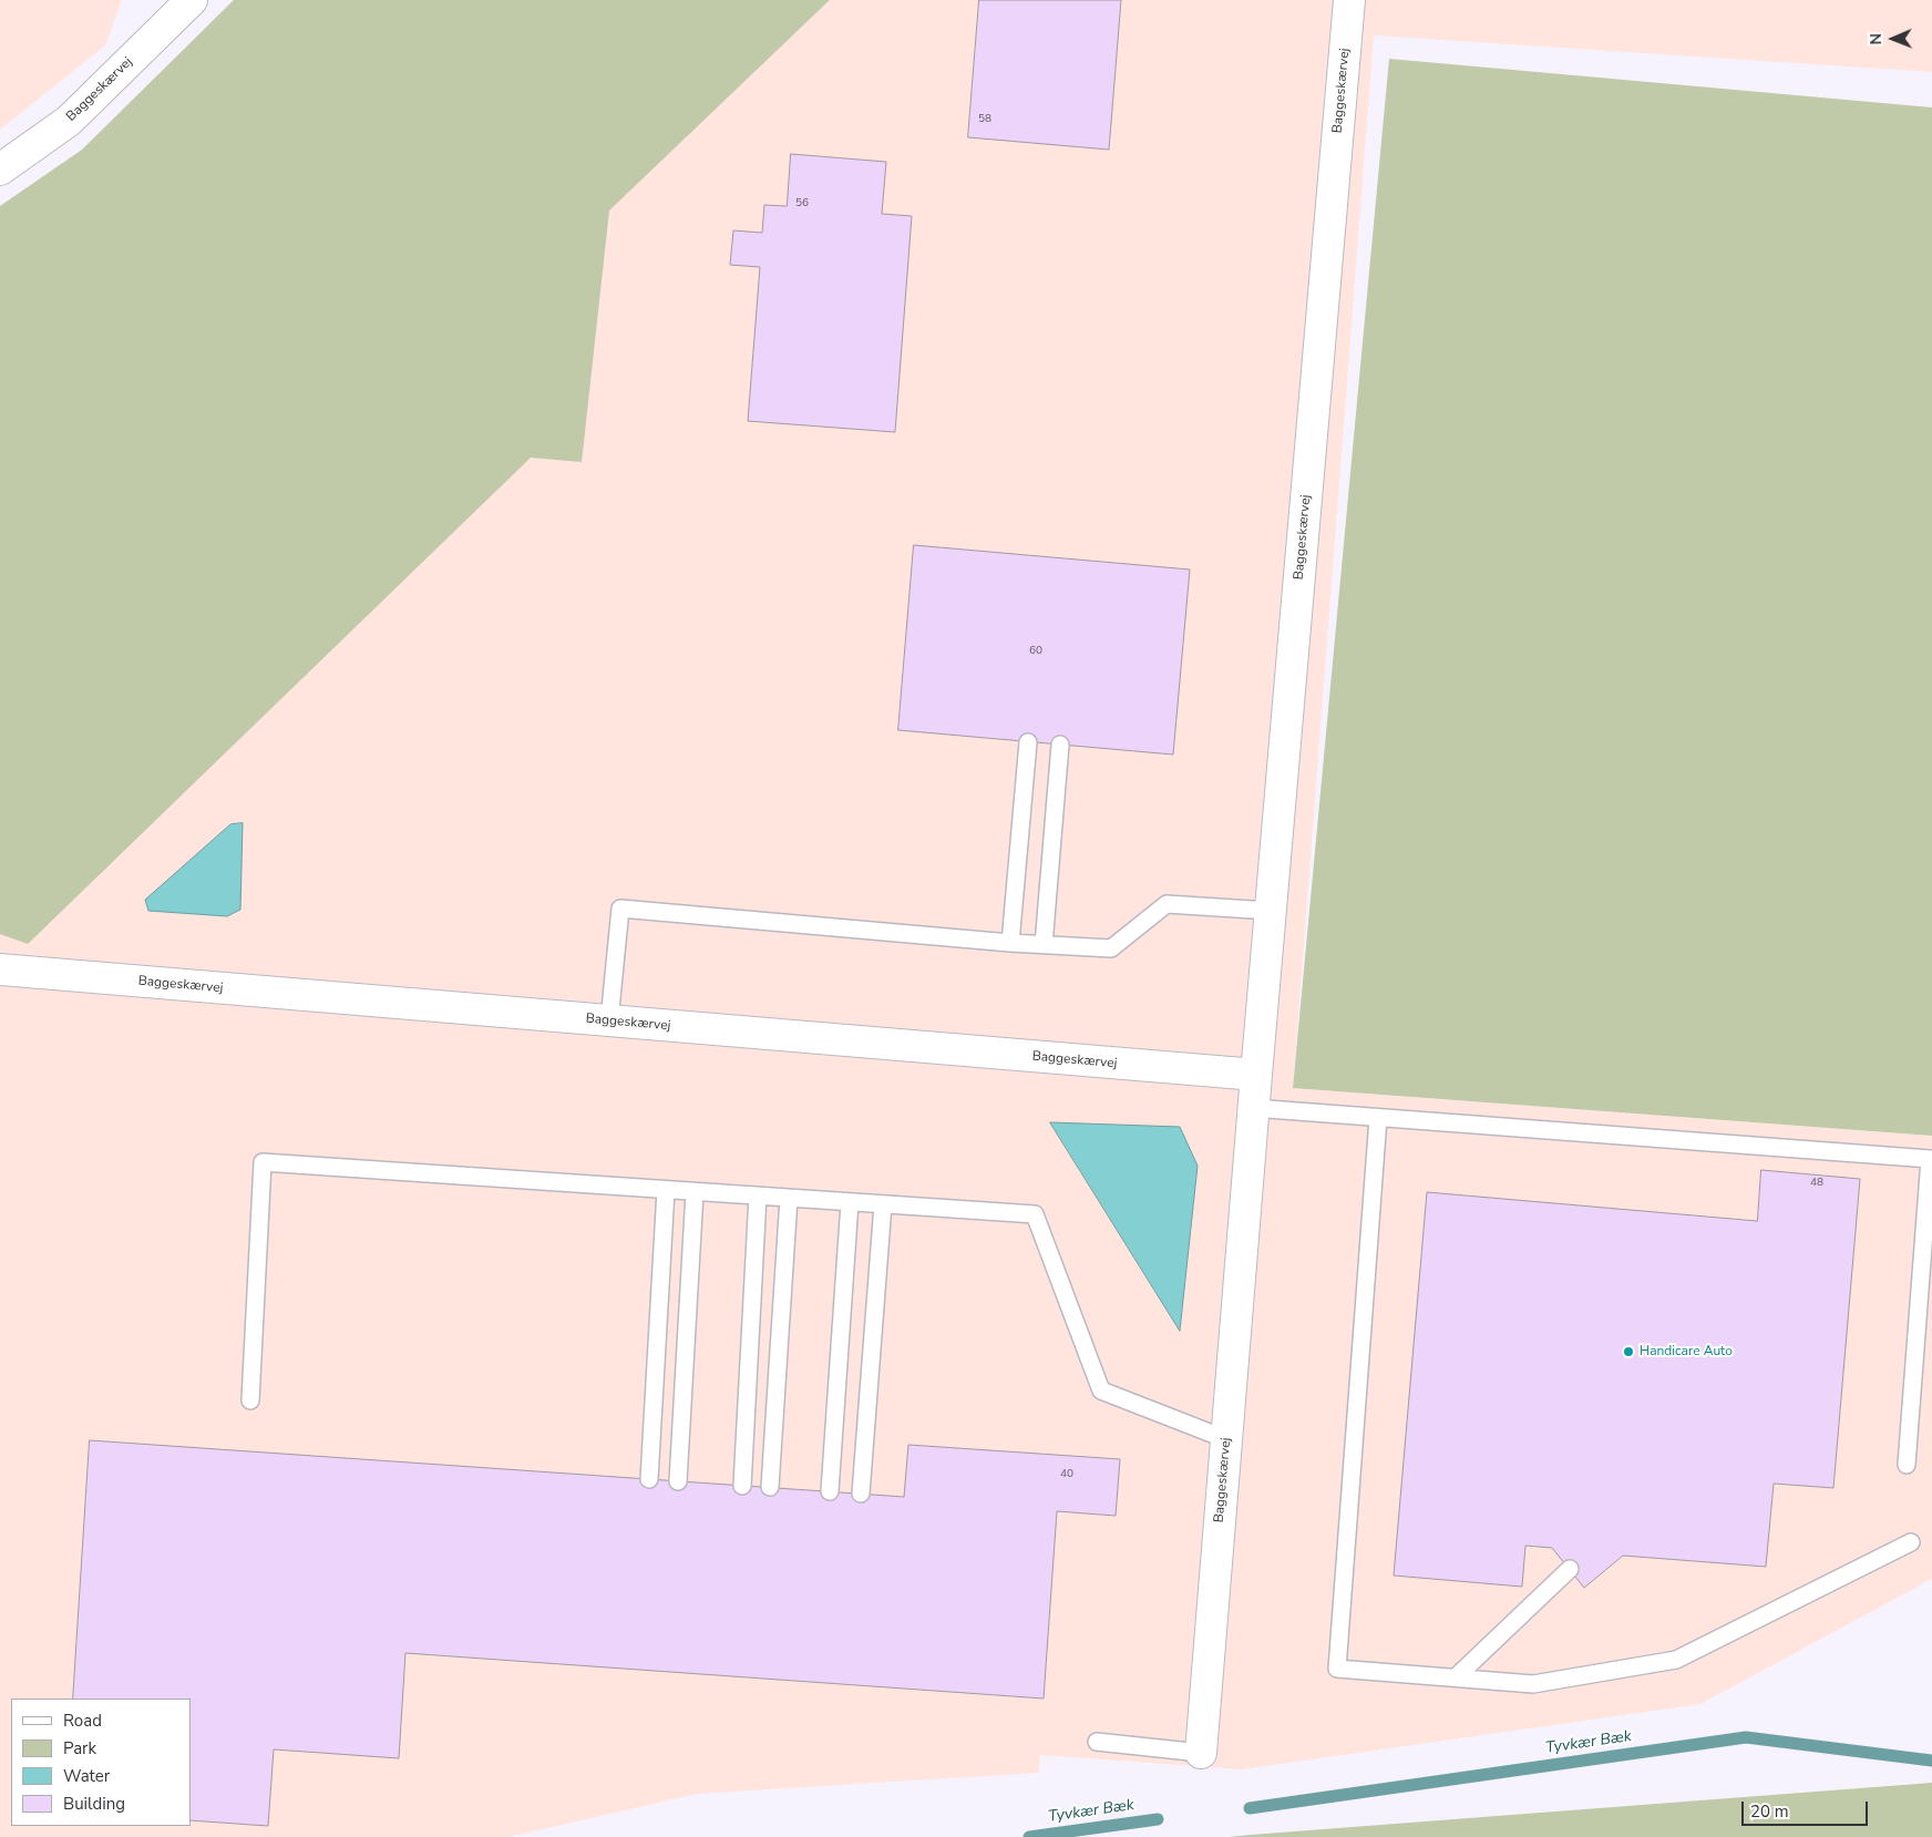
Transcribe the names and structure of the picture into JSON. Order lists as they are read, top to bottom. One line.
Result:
{"streets":{"street":["Baggeskærvej"]},"water":["Tyvkær Bæk"],"places":["Handicare Auto"],"house_numbers":["58","56","60","48","40"],"legend":["Road","Park","Water","Building"],"scale_bar":"20 m","north":"left"}
